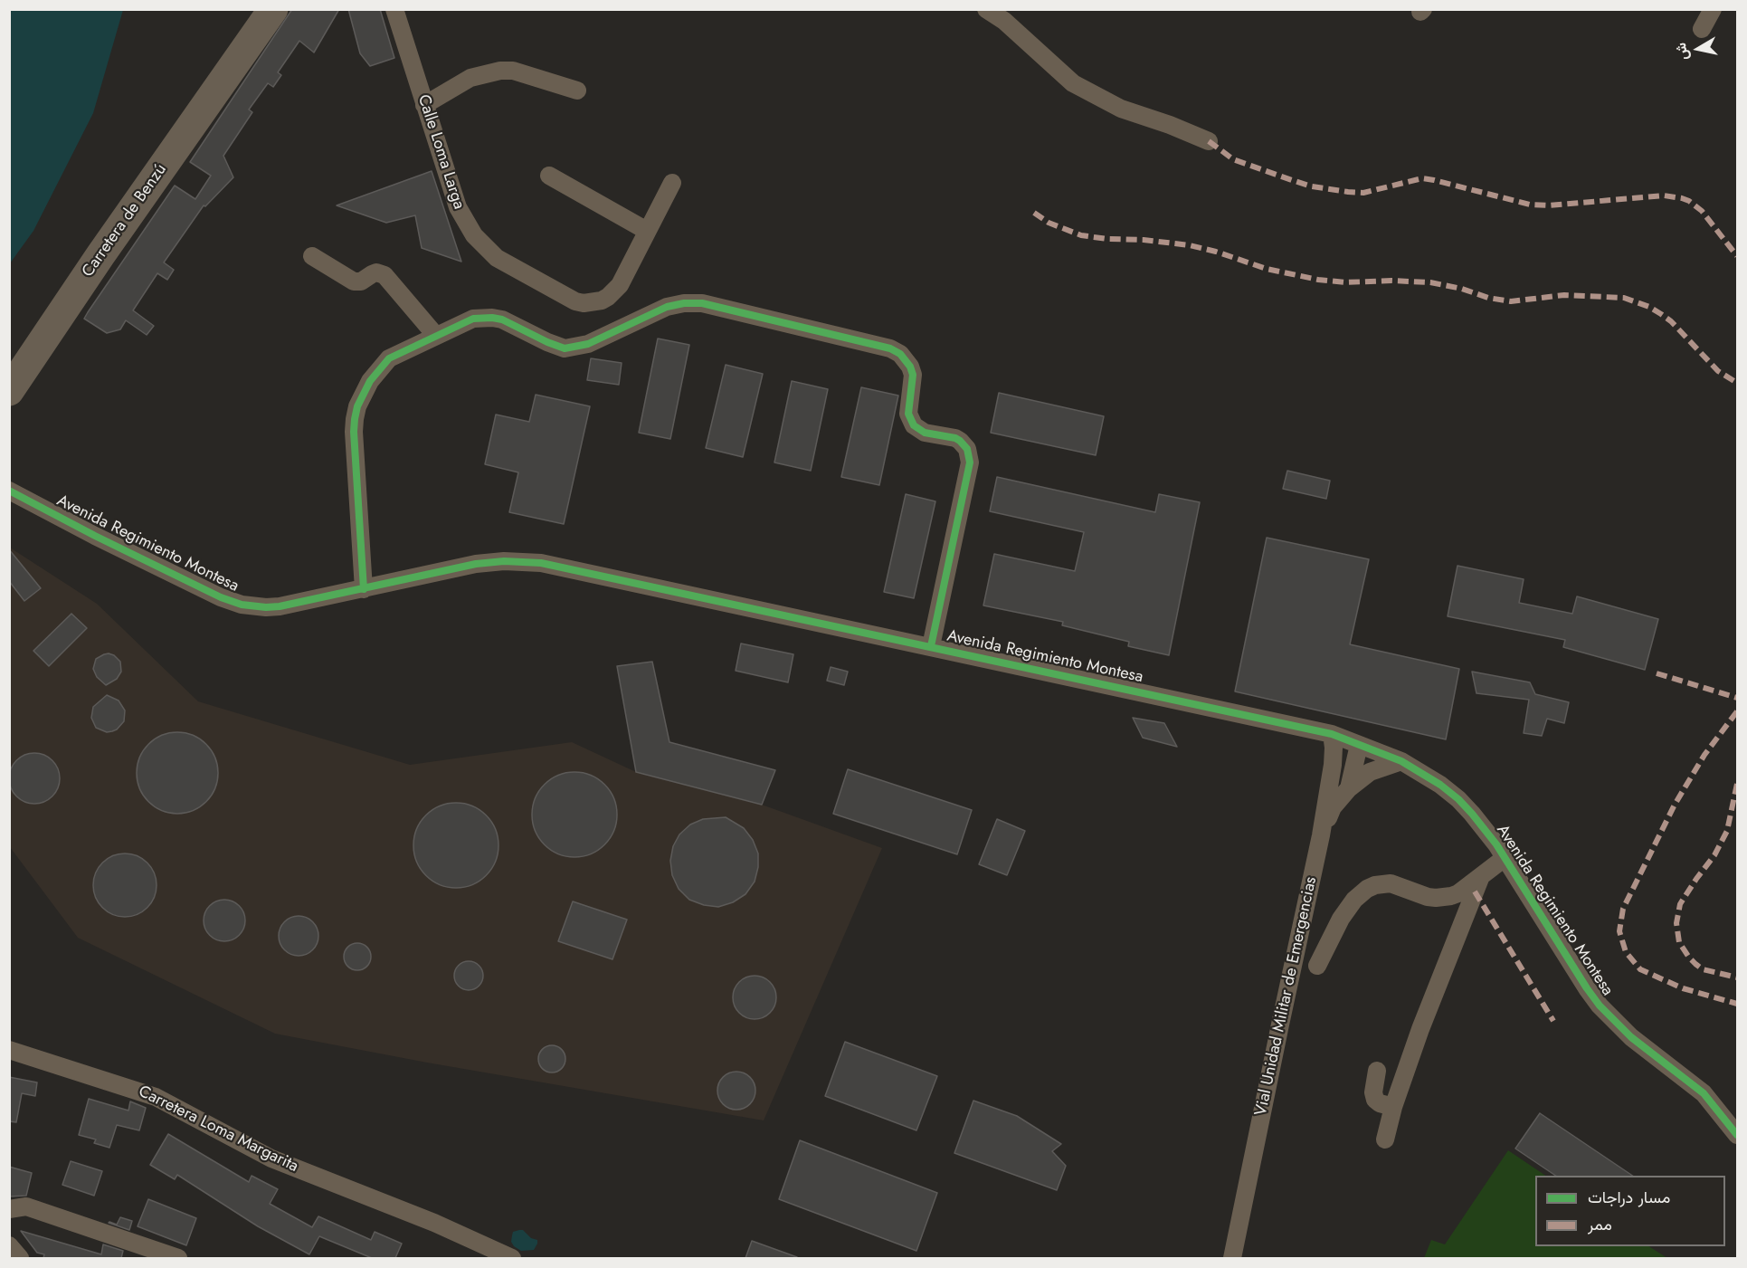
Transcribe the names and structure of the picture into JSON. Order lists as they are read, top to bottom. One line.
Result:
{"streets":{"highway":["Carretera de Benzú"],"street":["Calle Loma Larga","Avenida Regimiento Montesa","Vial Unidad Militar de Emergencias","Carretera Loma Margarita"]},"crossings":[["Avenida Regimiento Montesa","Vial Unidad Militar de Emergencias"]],"legend":["مسار دراجات","ممر"],"north":"left"}
